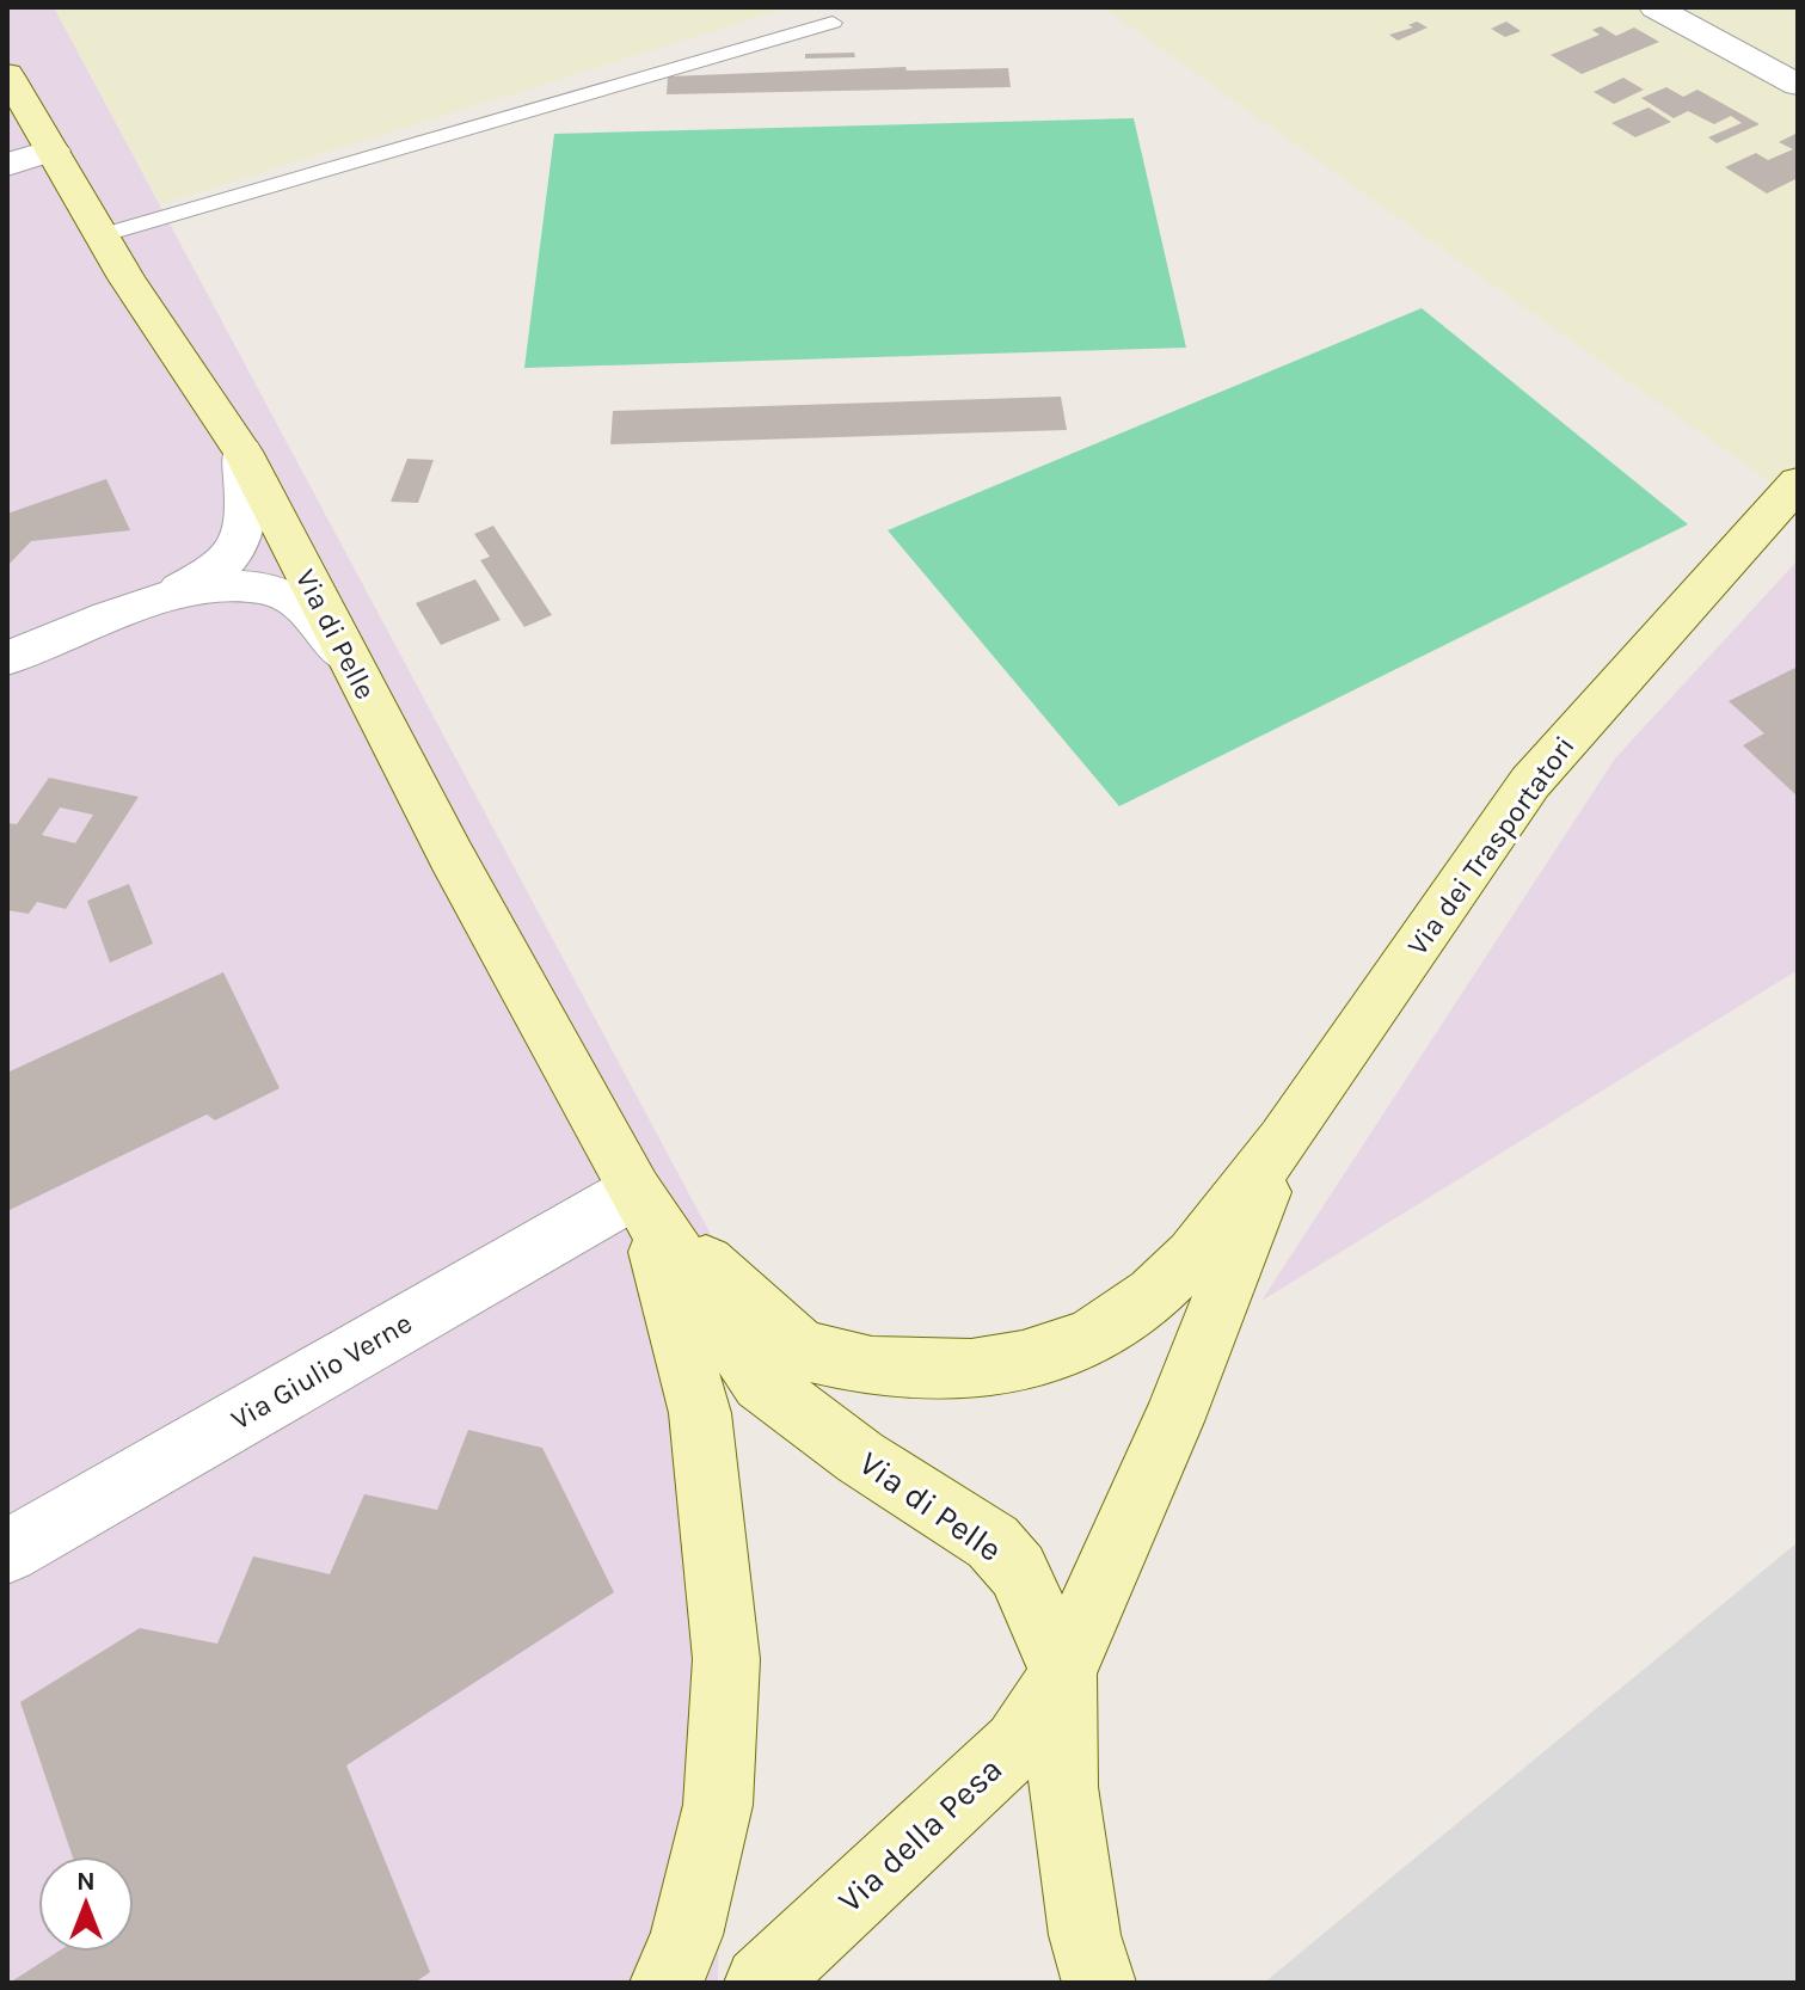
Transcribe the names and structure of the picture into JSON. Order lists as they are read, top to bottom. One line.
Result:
{"streets":{"street":["Via di Pelle","Via dei Trasportatori","Via Giulio Verne","Via della Pesa"]},"crossings":[["Via di Pelle","Via dei Trasportatori"],["Via di Pelle","Via Giulio Verne"],["Via di Pelle","Via della Pesa"],["Via dei Trasportatori","Via Giulio Verne"],["Via dei Trasportatori","Via della Pesa"]],"north":"top"}
